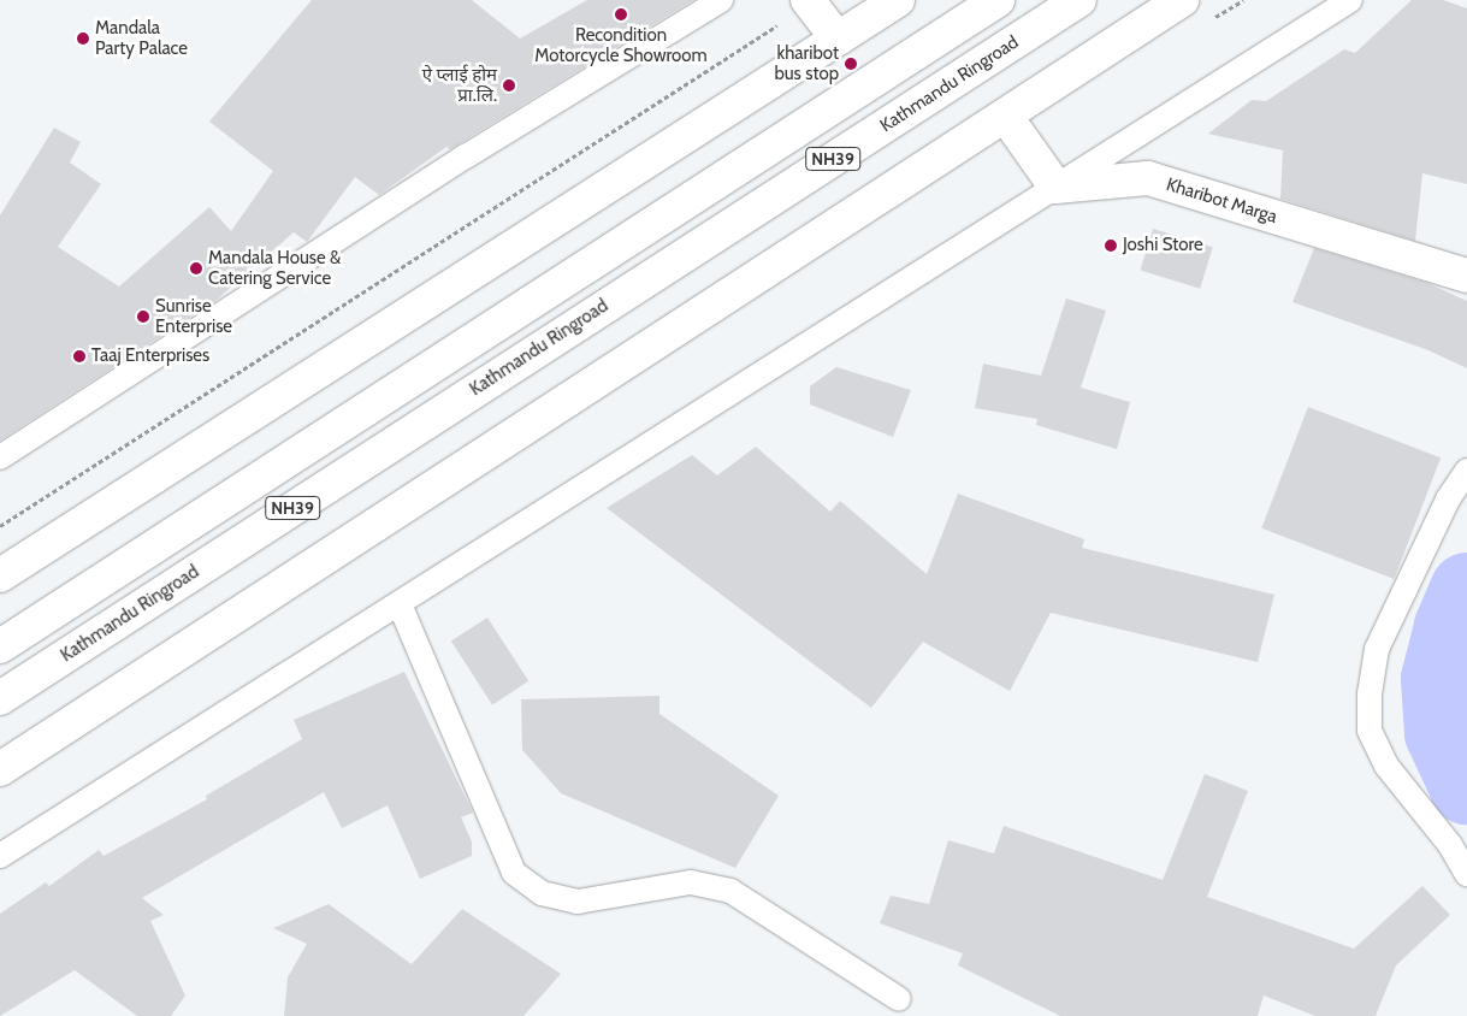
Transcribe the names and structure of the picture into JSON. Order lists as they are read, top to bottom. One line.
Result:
{"streets":{"main road":["Kathmandu Ringroad","NH39","Kharibot Marga"]},"places":["Recondition Motorcycle Showroom","Mandala Party Palace","kharibot bus stop","ऐ प्लाई होम प्रा.लि.","Joshi Store","Mandala House & Catering Service","Sunrise Enterprise","Taaj Enterprises"]}
